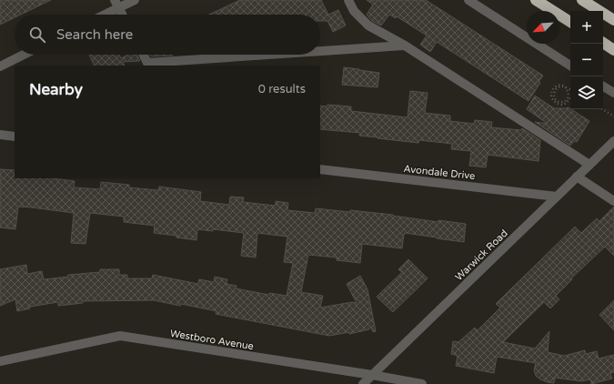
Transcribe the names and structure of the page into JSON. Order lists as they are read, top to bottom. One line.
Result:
{"streets":{"street":["Avondale Drive","Warwick Road","Westboro Avenue"]},"crossings":[["Avondale Drive","Warwick Road"],["Warwick Road","Westboro Avenue"]],"north":"bottom left","page":{"map_buttons":["+","−"],"search":"Search here","heading":["Nearby","0 results"]}}
